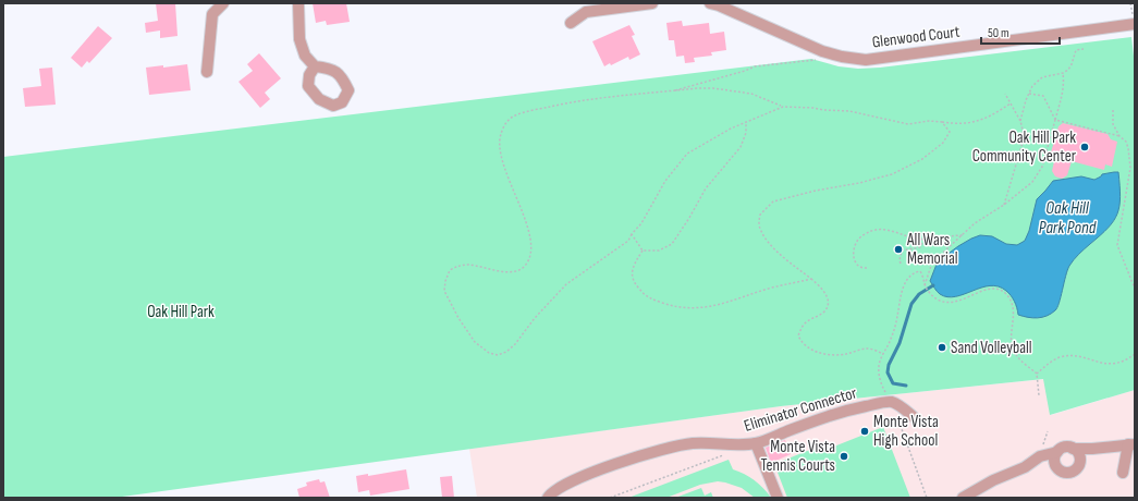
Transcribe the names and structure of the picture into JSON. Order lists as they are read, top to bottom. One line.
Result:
{"streets":{"street":["Glenwood Court","Eliminator Connector"]},"water":["Oak Hill Park Pond"],"parks":["Oak Hill Park"],"places":["Oak Hill Park Community Center","All Wars Memorial","Sand Volleyball","Monte Vista High School","Monte Vista Tennis Courts"],"scale_bar":"50 m"}
